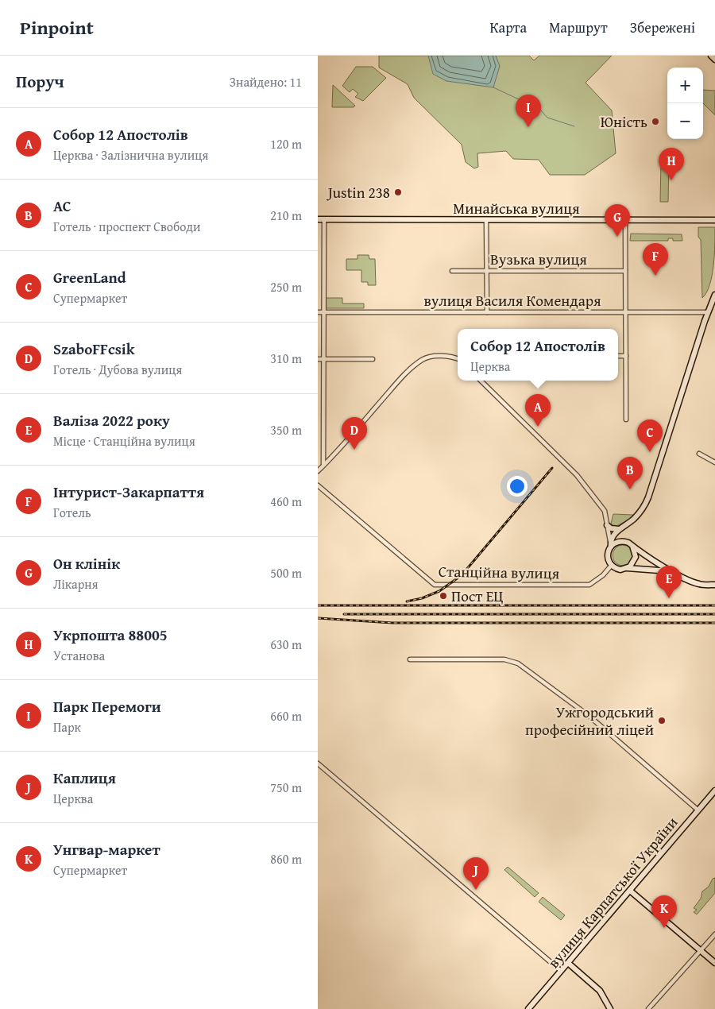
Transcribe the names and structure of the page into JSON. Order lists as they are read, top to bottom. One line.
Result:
{"streets":{"main road":["Минайська вулиця","вулиця Карпатської України"],"street":["Вузька вулиця","вулиця Василя Комендаря","Станційна вулиця"]},"places":["Юність","Justin 238","Пост ЕЦ","Ужгородський професійний ліцей"],"page":{"header":"Pinpoint","nav":["Карта","Маршрут","Збережені"],"heading":["Поруч","Знайдено: 11"],"map_buttons":["+","−"],"pins":["I","H","G","F","A","D","C","B","E","J","K"],"list":[{"mark":"A","name":"Собор 12 Апостолів","note":"Церква · Залізнична вулиця","value":"120 m"},{"mark":"B","name":"AC","note":"Готель · проспект Свободи","value":"210 m"},{"mark":"C","name":"GreenLand","note":"Супермаркет","value":"250 m"},{"mark":"D","name":"SzaboFFcsik","note":"Готель · Дубова вулиця","value":"310 m"},{"mark":"E","name":"Валіза 2022 року","note":"Місце · Станційна вулиця","value":"350 m"},{"mark":"F","name":"Інтурист-Закарпаття","note":"Готель","value":"460 m"},{"mark":"G","name":"Он клінік","note":"Лікарня","value":"500 m"},{"mark":"H","name":"Укрпошта 88005","note":"Установа","value":"630 m"},{"mark":"I","name":"Парк Перемоги","note":"Парк","value":"660 m"},{"mark":"J","name":"Каплиця","note":"Церква","value":"750 m"},{"mark":"K","name":"Унгвар-маркет","note":"Супермаркет","value":"860 m"}],"popup":["Собор 12 Апостолів","Церква"]}}
